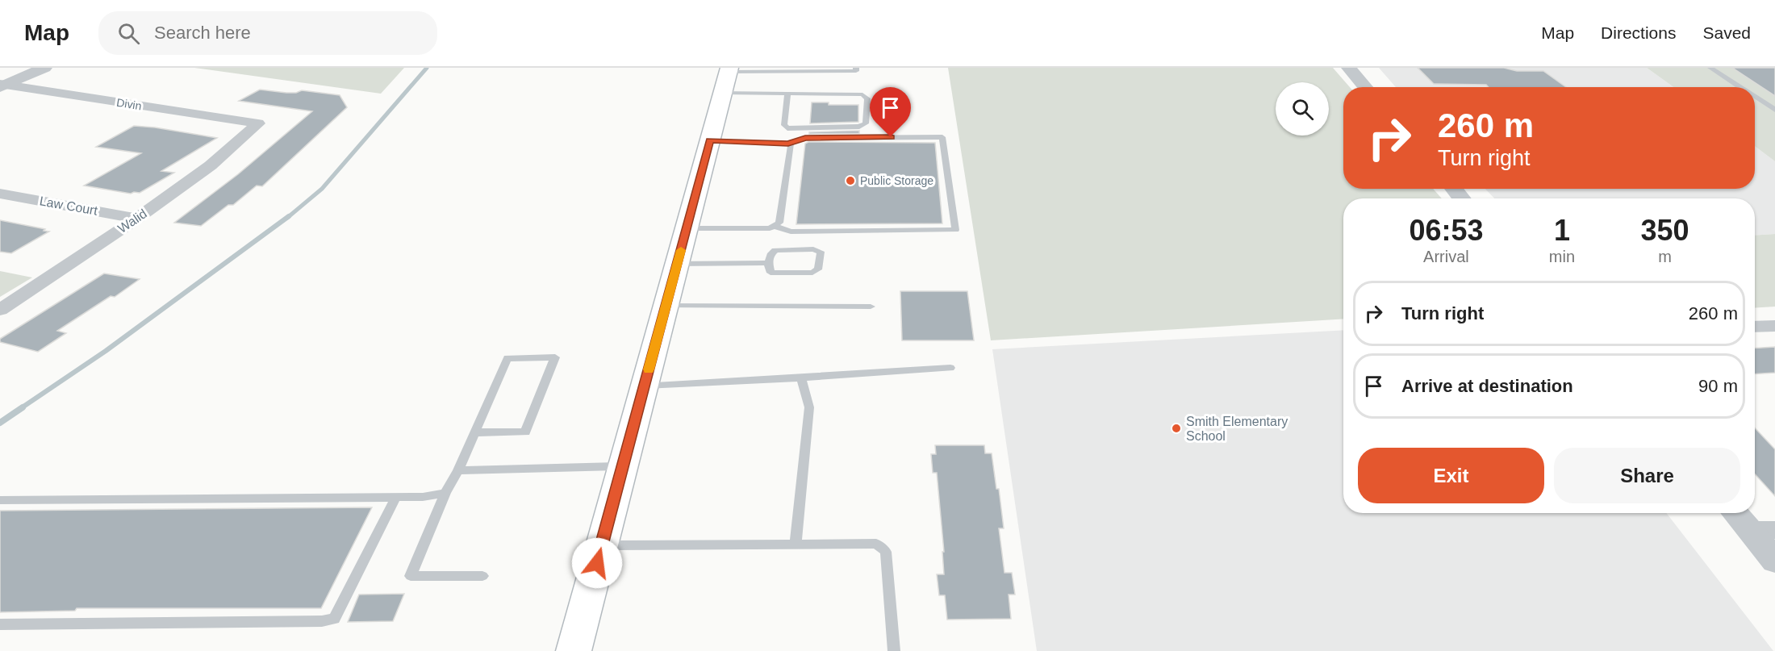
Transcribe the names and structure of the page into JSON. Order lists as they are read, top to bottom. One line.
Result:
{"streets":{"street":["Divin","Law Court","Walid"]},"crossings":[["Divin","Walid"],["Law Court","Walid"]],"places":["Public Storage","Smith Elementary School"],"page":{"header":"Map","search":"Search here","nav":["Map","Directions","Saved"],"turn":["260 m","Turn right"],"eta":["06:53","Arrival","1","min","350","m"],"list":[{"name":"Turn right","value":"260 m"},{"name":"Arrive at destination","value":"90 m"}],"buttons":["Exit","Share"]}}
